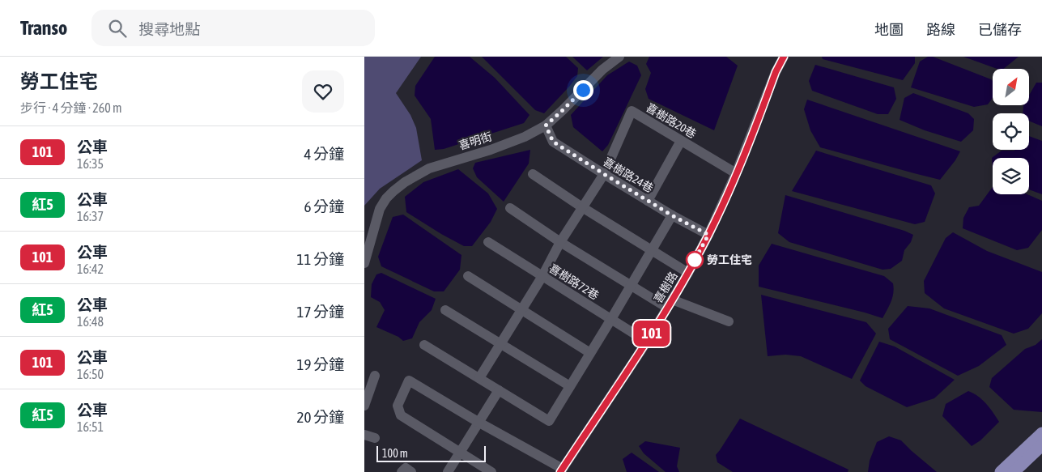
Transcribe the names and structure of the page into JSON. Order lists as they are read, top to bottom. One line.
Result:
{"streets":{"street":["喜樹路20巷","喜明街","喜樹路24巷","喜樹路72巷","喜樹路"]},"crossings":[["喜樹路20巷","喜樹路24巷"],["喜樹路20巷","喜樹路"],["喜明街","喜樹路24巷"],["喜樹路24巷","喜樹路"],["喜樹路72巷","喜樹路"]],"places":["勞工住宅"],"lines":["bus line 101"],"scale_bar":"100 m","north":"top right","page":{"header":"Transo","search":"搜尋地點","nav":["地圖","路線","已儲存"],"heading":["勞工住宅","步行 · 4 分鐘 · 260 m"],"on_map":"101","list":[{"mark":"101","name":"公車","note":"16:35","value":"4 分鐘"},{"mark":"紅5","name":"公車","note":"16:37","value":"6 分鐘"},{"mark":"101","name":"公車","note":"16:42","value":"11 分鐘"},{"mark":"紅5","name":"公車","note":"16:48","value":"17 分鐘"},{"mark":"101","name":"公車","note":"16:50","value":"19 分鐘"},{"mark":"紅5","name":"公車","note":"16:51","value":"20 分鐘"}],"scale":"100 m"}}
